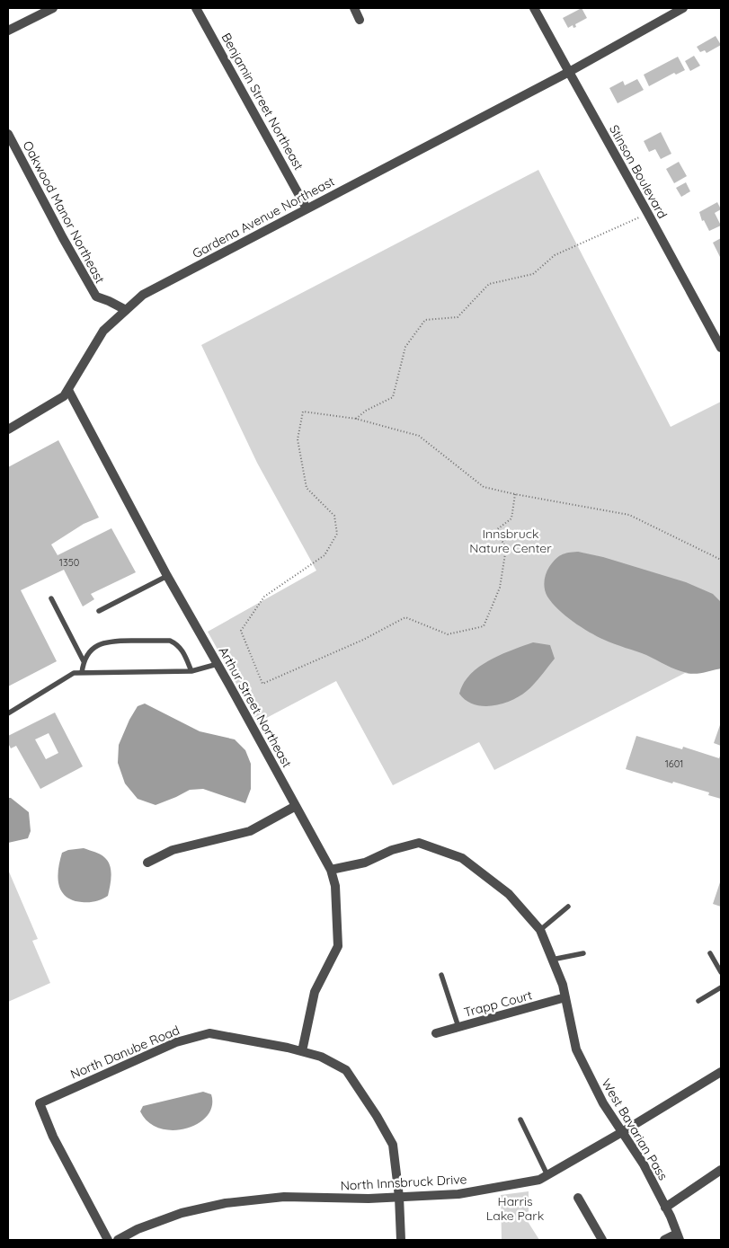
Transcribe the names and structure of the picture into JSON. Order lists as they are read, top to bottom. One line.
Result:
{"streets":{"street":["Benjamin Street Northeast","Stinson Boulevard","Oakwood Manor Northeast","Gardena Avenue Northeast","Arthur Street Northeast","Trapp Court","North Danube Road","West Bavarian Pass","North Innsbruck Drive"]},"crossings":[["Benjamin Street Northeast","Gardena Avenue Northeast"],["Stinson Boulevard","Gardena Avenue Northeast"],["Oakwood Manor Northeast","Gardena Avenue Northeast"],["Gardena Avenue Northeast","Arthur Street Northeast"],["Arthur Street Northeast","North Danube Road"],["Arthur Street Northeast","West Bavarian Pass"],["Trapp Court","West Bavarian Pass"],["North Danube Road","North Innsbruck Drive"],["West Bavarian Pass","North Innsbruck Drive"]],"parks":["Innsbruck Nature Center","Harris Lake Park"],"house_numbers":["1350","1601"]}
